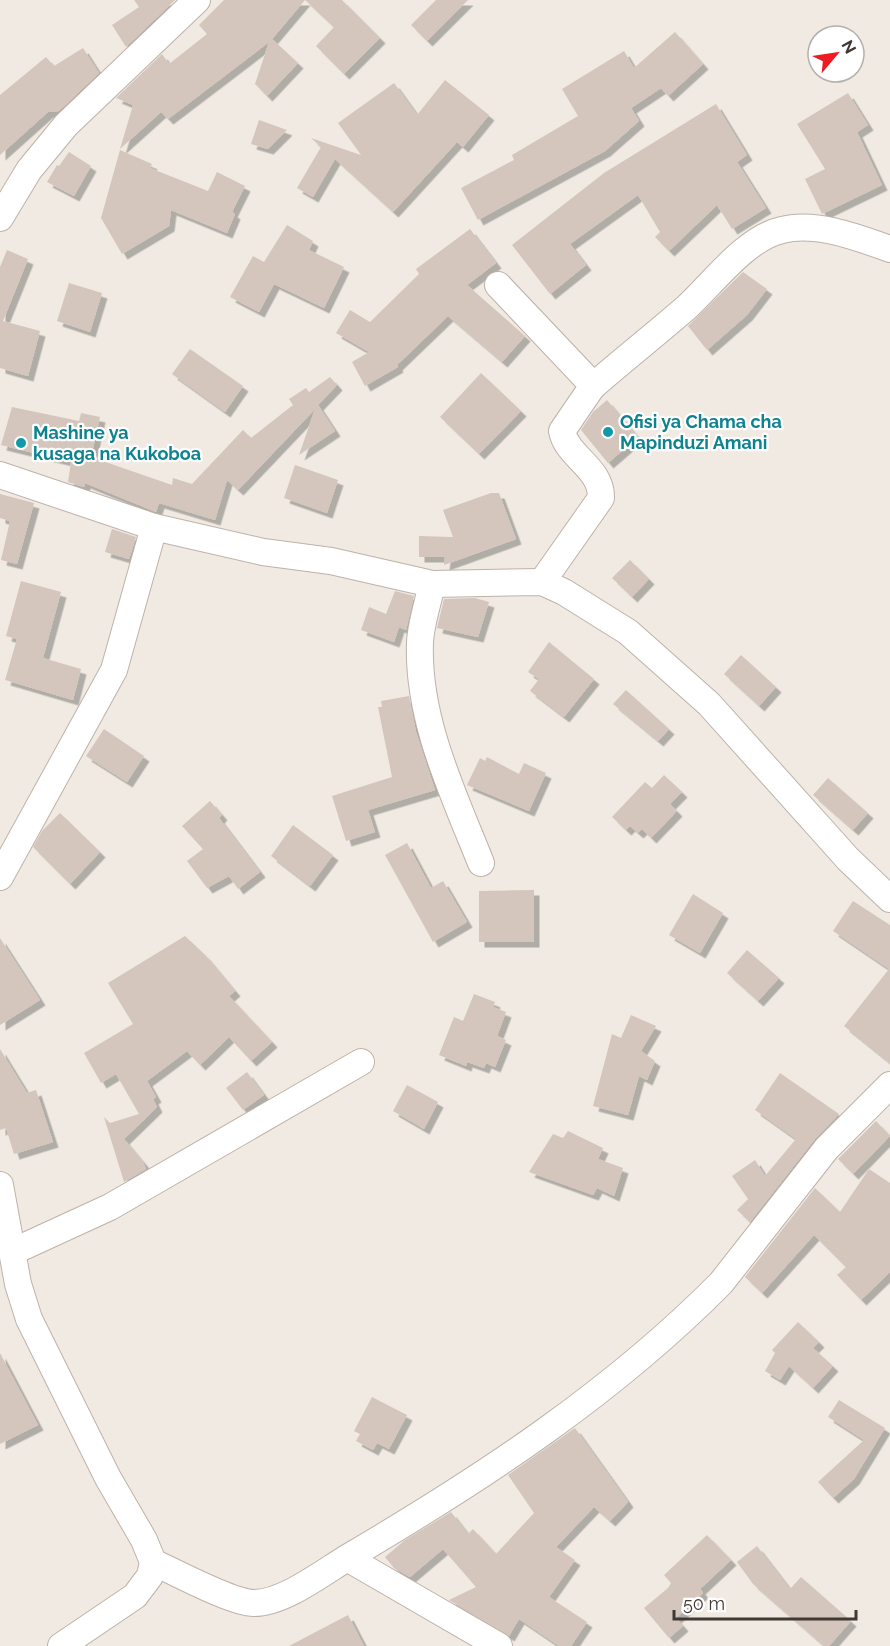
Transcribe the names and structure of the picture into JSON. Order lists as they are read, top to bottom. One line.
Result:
{"places":["Ofisi ya Chama cha Mapinduzi Amani","Mashine ya kusaga na Kukoboa"],"scale_bar":"50 m","north":"top right"}
